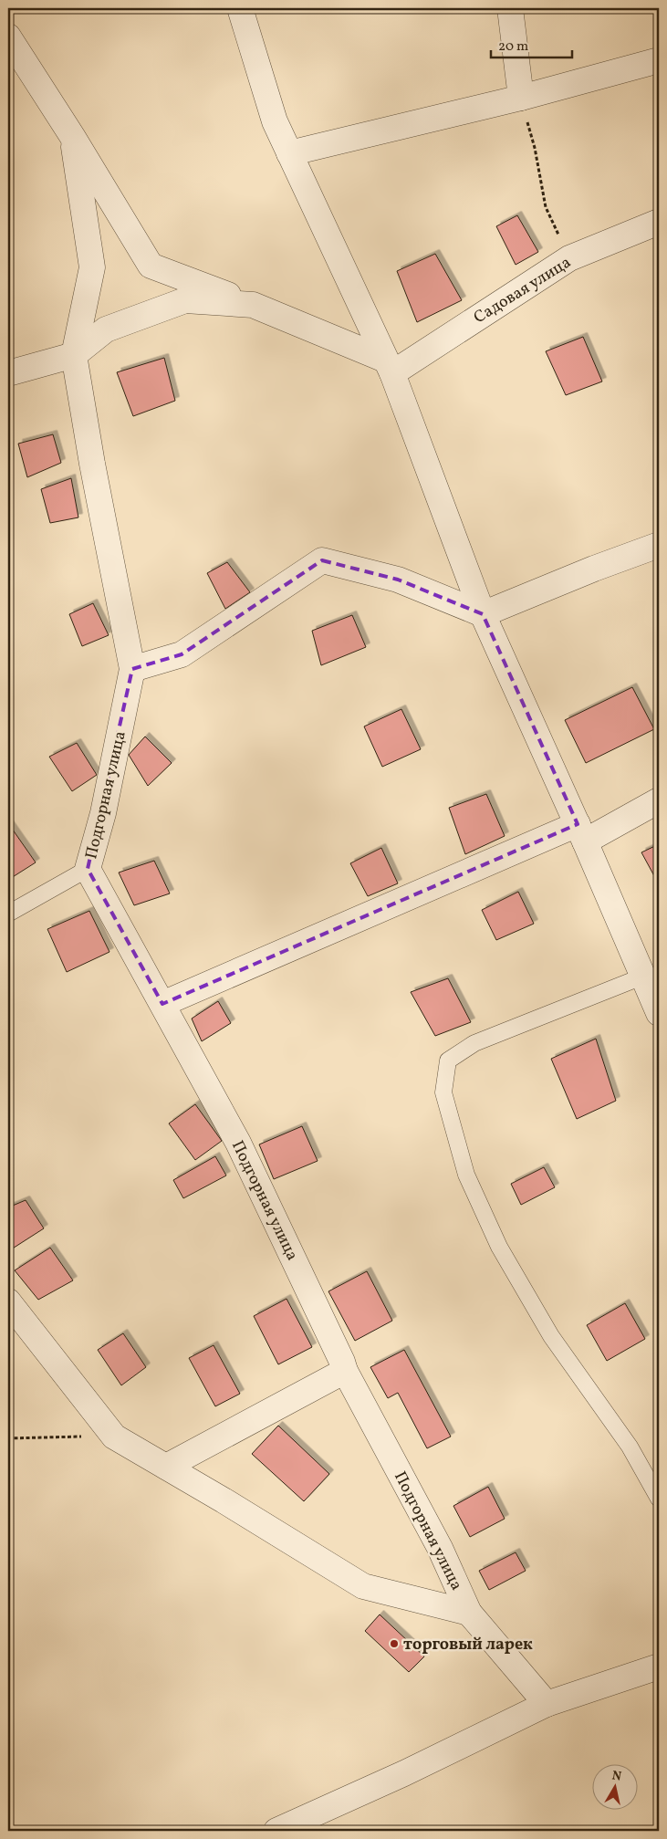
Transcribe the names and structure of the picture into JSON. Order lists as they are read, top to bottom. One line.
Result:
{"streets":{"street":["Садовая улица","Подгорная улица"]},"places":["торговый ларек"],"scale_bar":"20 m","north":"top"}
